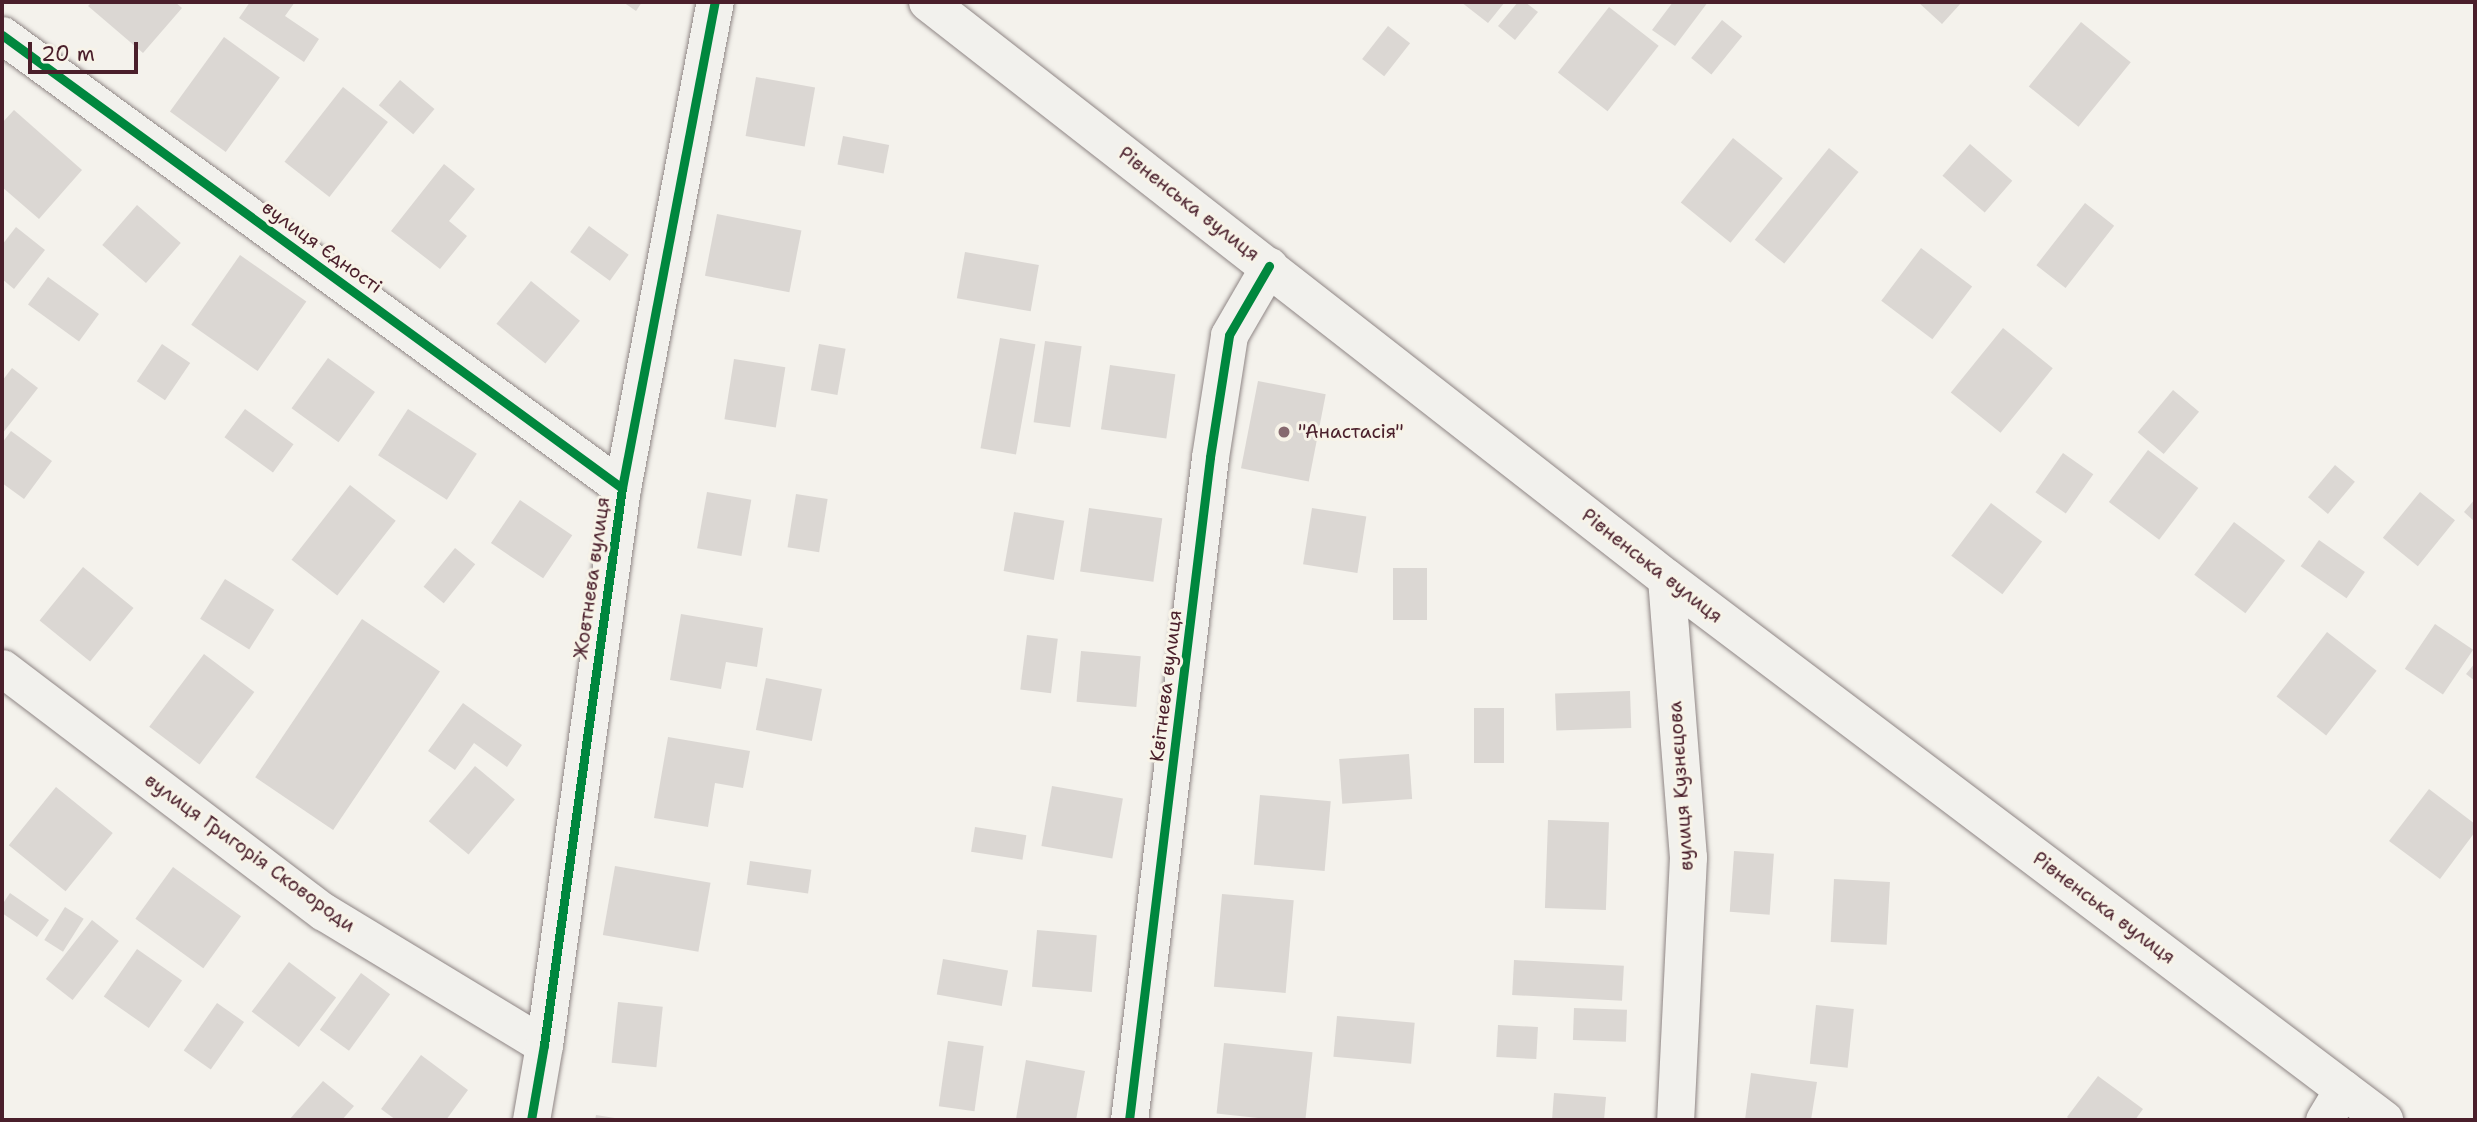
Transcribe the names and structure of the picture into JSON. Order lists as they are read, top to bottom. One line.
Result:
{"streets":{"main road":["Рівненська вулиця"],"street":["вулиця Єдності","Жовтнева вулиця","Квітнева вулиця","вулиця Кузнєцова","вулиця Григорія Сковороди"]},"crossings":[["Рівненська вулиця","Квітнева вулиця"],["Рівненська вулиця","вулиця Кузнєцова"],["вулиця Єдності","Жовтнева вулиця"],["Жовтнева вулиця","вулиця Григорія Сковороди"]],"places":["\"Анастасія\""],"scale_bar":"20 m"}
